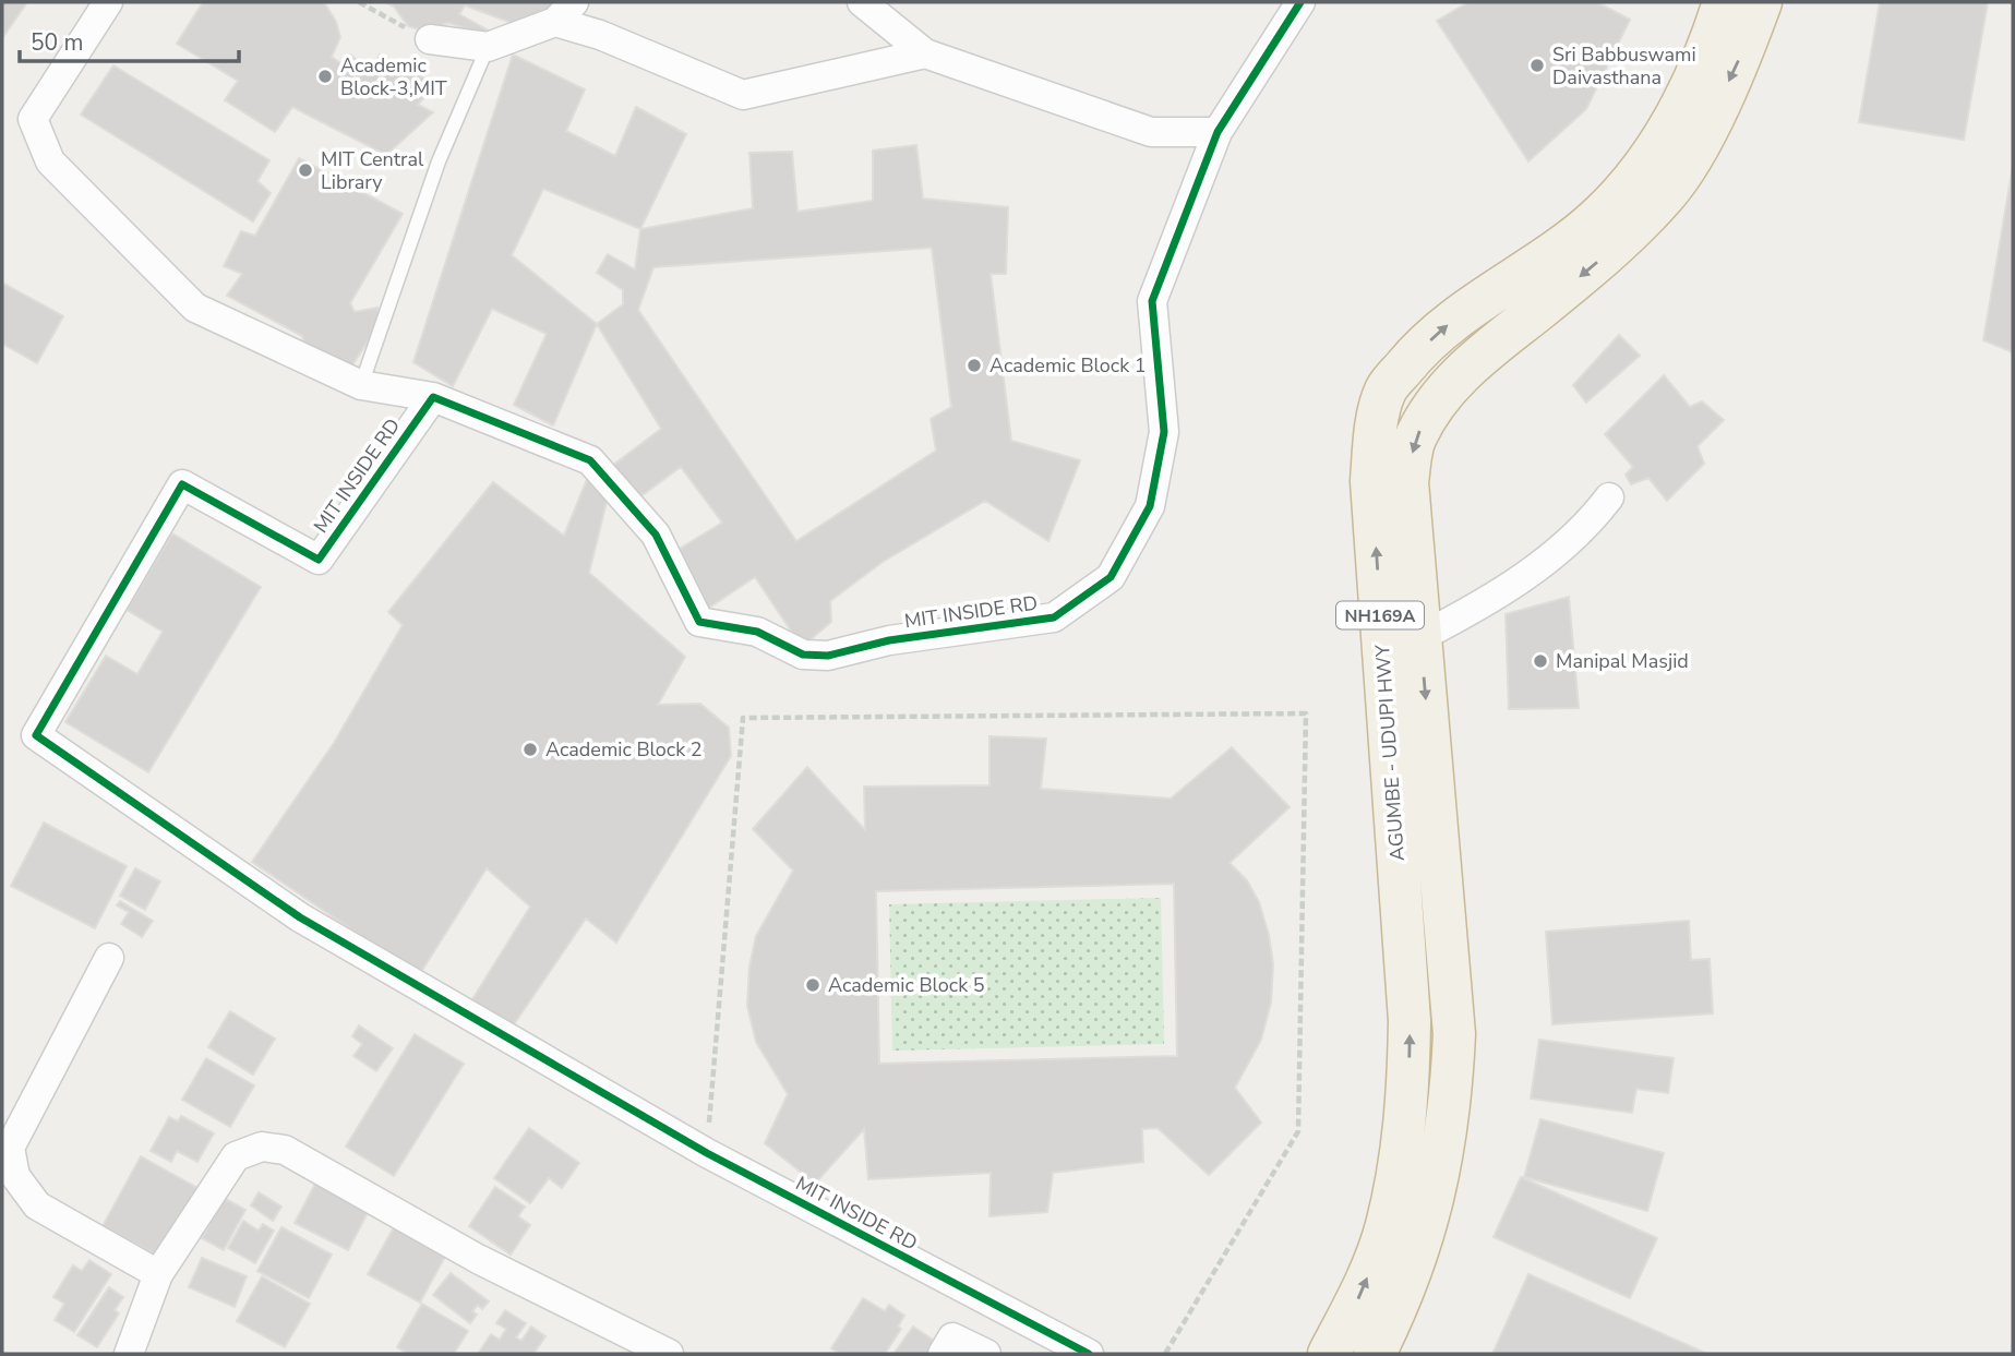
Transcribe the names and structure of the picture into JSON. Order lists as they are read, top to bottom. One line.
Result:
{"streets":{"highway":["NH169A","AGUMBE - UDUPI HWY"],"street":["MIT INSIDE RD"]},"places":["Sri Babbuswami Daivasthana","Academic Block-3,MIT","MIT Central Library","Academic Block 1","Manipal Masjid","Academic Block 2","Academic Block 5"],"scale_bar":"50 m"}
